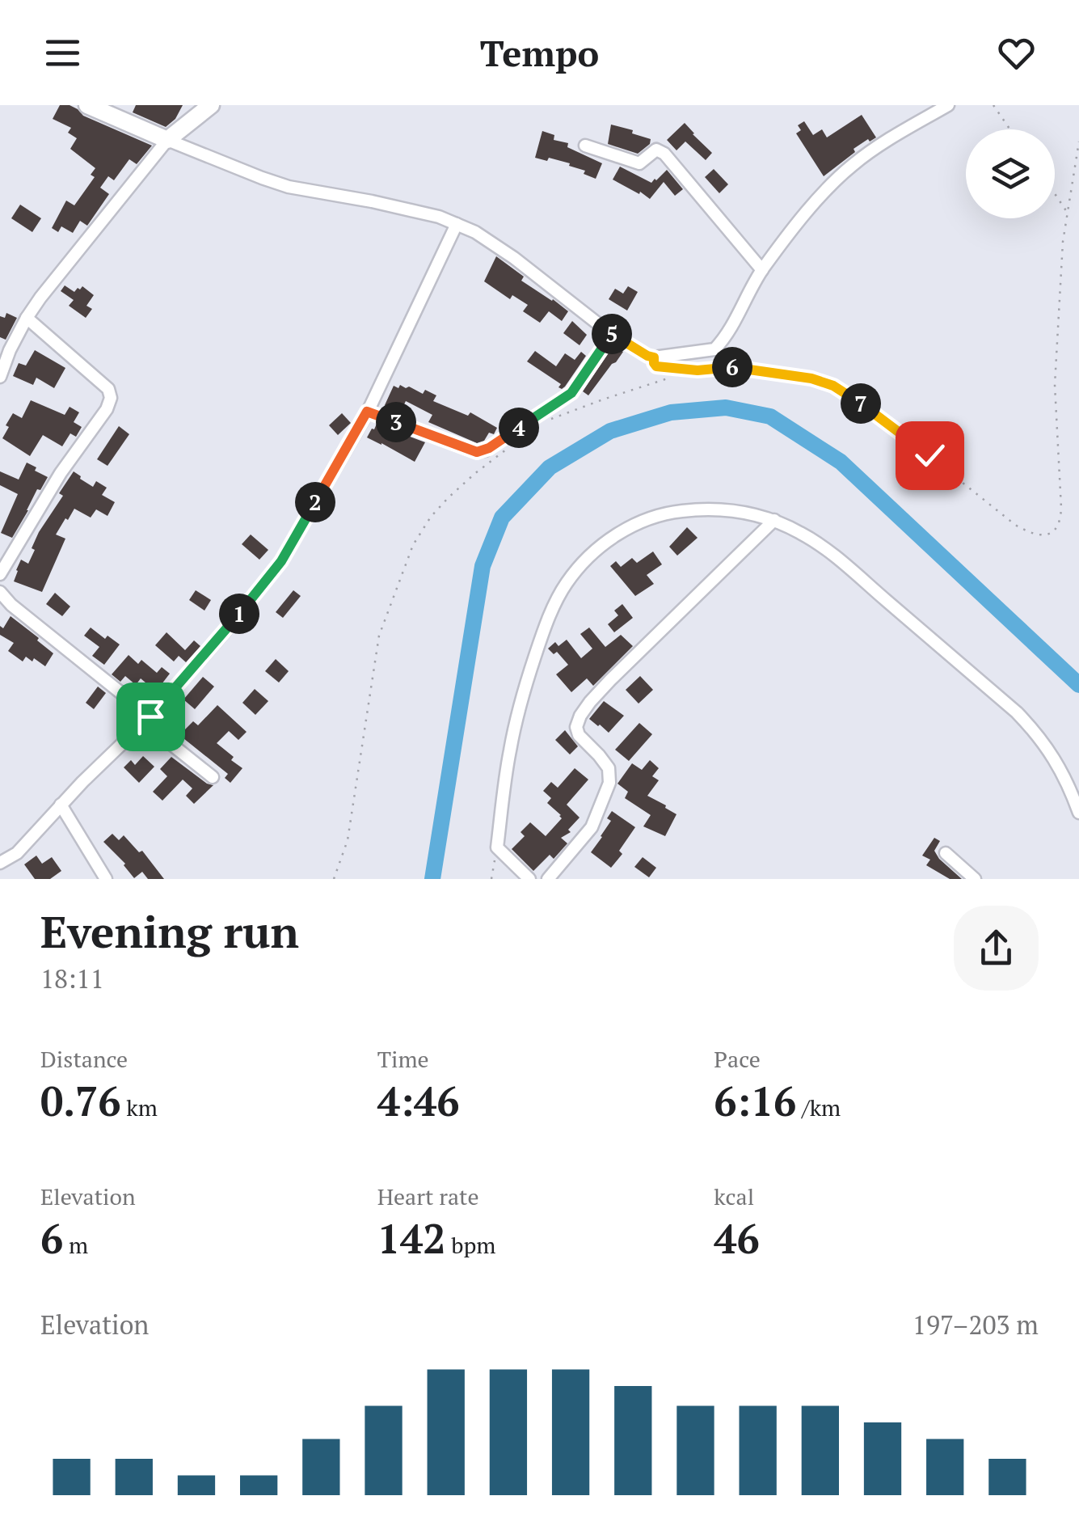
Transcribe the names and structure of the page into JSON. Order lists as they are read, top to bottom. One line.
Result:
{"page":{"header":"Tempo","pins":["5","6","7","3","4","2","1"],"heading":["Evening run","18:11"],"stats":[["Distance","0.76 km"],["Time","4:46"],["Pace","6:16 /km"],["Elevation","6 m"],["Heart rate","142 bpm"],["kcal","46"]],"chart":["Elevation","197–203 m"]}}
